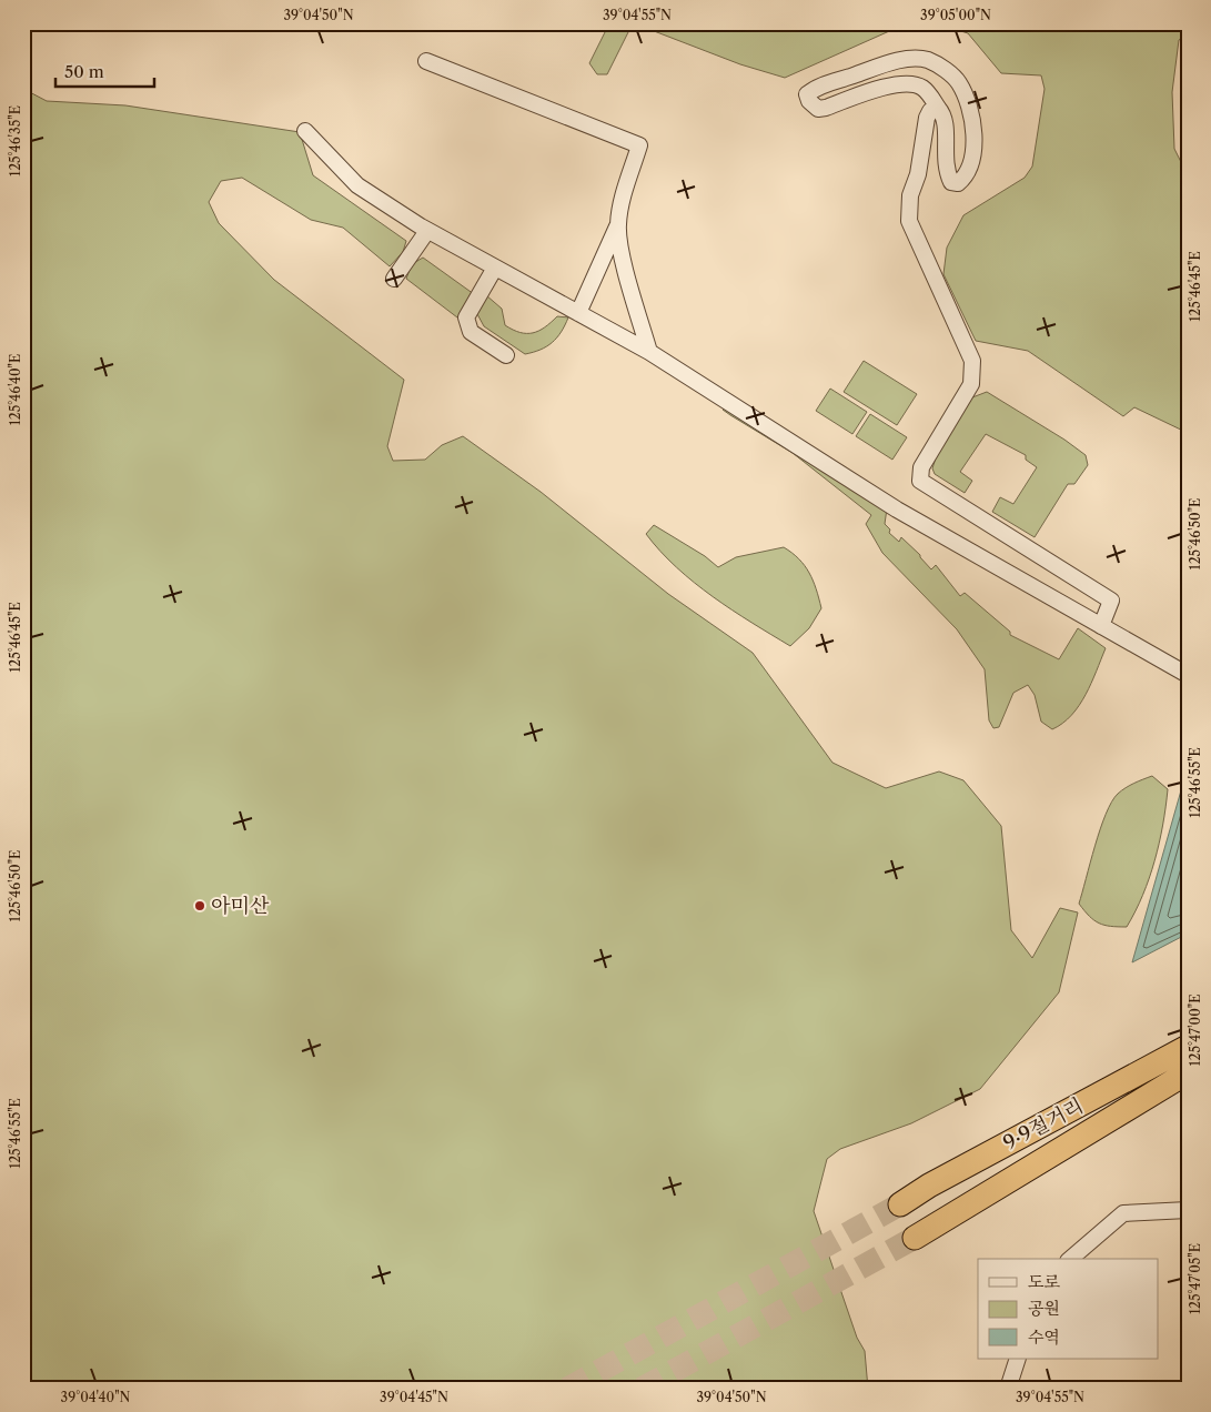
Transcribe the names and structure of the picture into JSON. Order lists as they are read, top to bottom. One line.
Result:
{"streets":{"highway":["9·9절거리"]},"places":["아미산"],"legend":["도로","공원","수역"],"scale_bar":"50 m","coordinates":["39°04'50\"N","39°04'55\"N","39°05'00\"N","125°46'35\"E","125°46'45\"E","125°46'40\"E","125°46'50\"E","125°46'55\"E","125°47'00\"E","125°47'05\"E","39°04'40\"N","39°04'45\"N"]}
